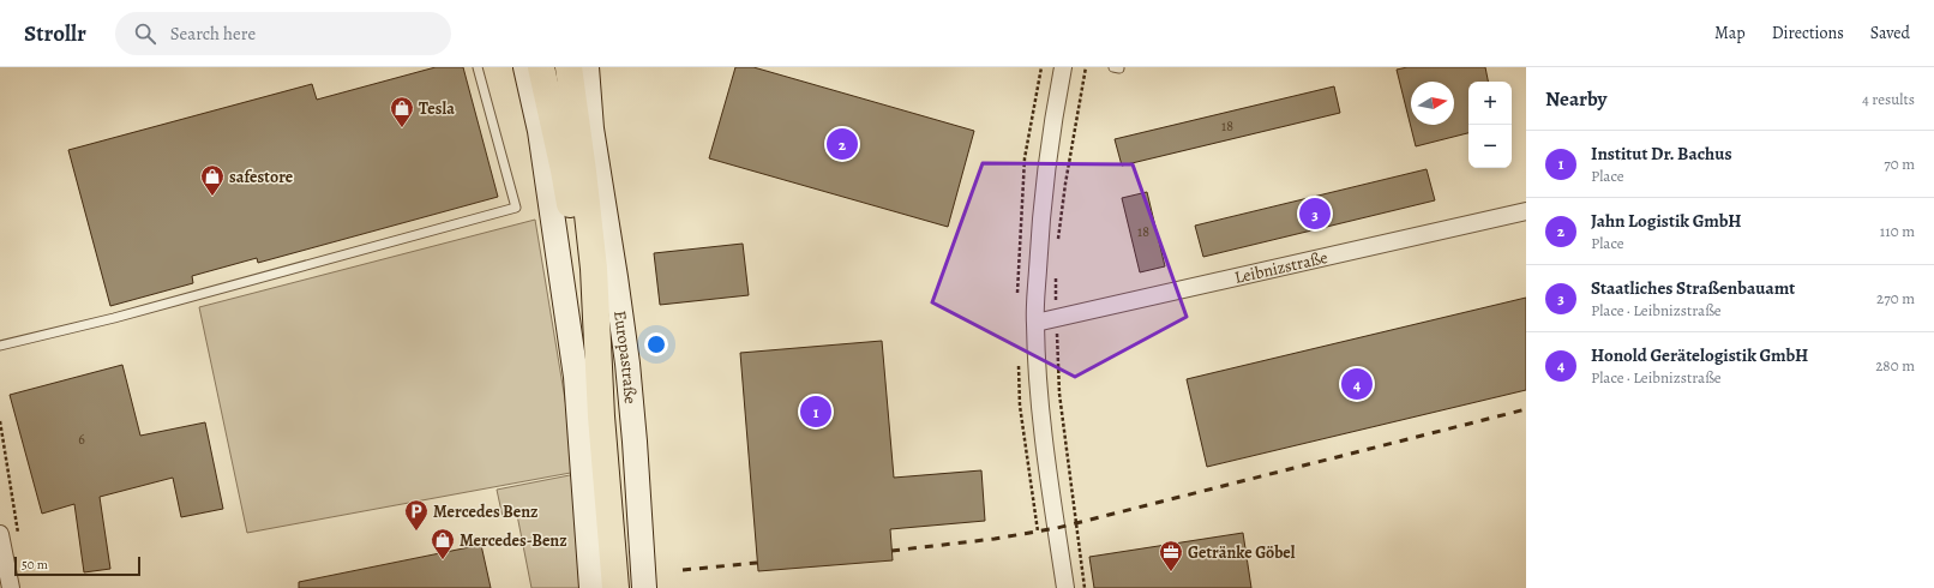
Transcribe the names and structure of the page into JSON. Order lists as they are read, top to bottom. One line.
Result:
{"streets":{"highway":["Europastraße"],"street":["Leibnizstraße"]},"places":{"shop":["Tesla","safestore","Mercedes-Benz"],"parking":["Mercedes Benz"],"office":["Getränke Göbel"]},"house_numbers":["18","18","6"],"scale_bar":"50 m","north":"right","page":{"header":"Strollr","search":"Search here","nav":["Map","Directions","Saved"],"heading":["Nearby","4 results"],"map_buttons":["+","−"],"pins":["2","3","4","1"],"list":[{"mark":"1","name":"Institut Dr. Bachus","note":"Place","value":"70 m"},{"mark":"2","name":"Jahn Logistik GmbH","note":"Place","value":"110 m"},{"mark":"3","name":"Staatliches Straßenbauamt","note":"Place · Leibnizstraße","value":"270 m"},{"mark":"4","name":"Honold Gerätelogistik GmbH","note":"Place · Leibnizstraße","value":"280 m"}],"scale":"50 m"}}
